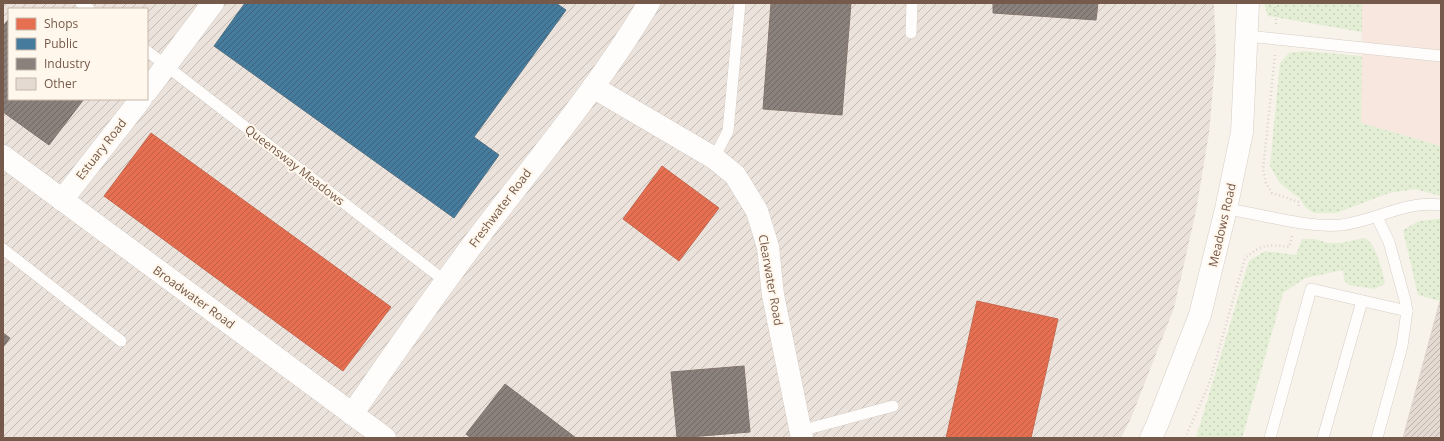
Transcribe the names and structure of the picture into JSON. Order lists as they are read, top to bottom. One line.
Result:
{"streets":{"street":["Estuary Road","Freshwater Road","Meadows Road","Clearwater Road","Broadwater Road"],"lane":["Queensway Meadows"]},"crossings":[["Estuary Road","Broadwater Road"],["Queensway Meadows","Freshwater Road"],["Freshwater Road","Clearwater Road"],["Freshwater Road","Broadwater Road"]],"legend":["Shops","Public","Industry","Other"]}
